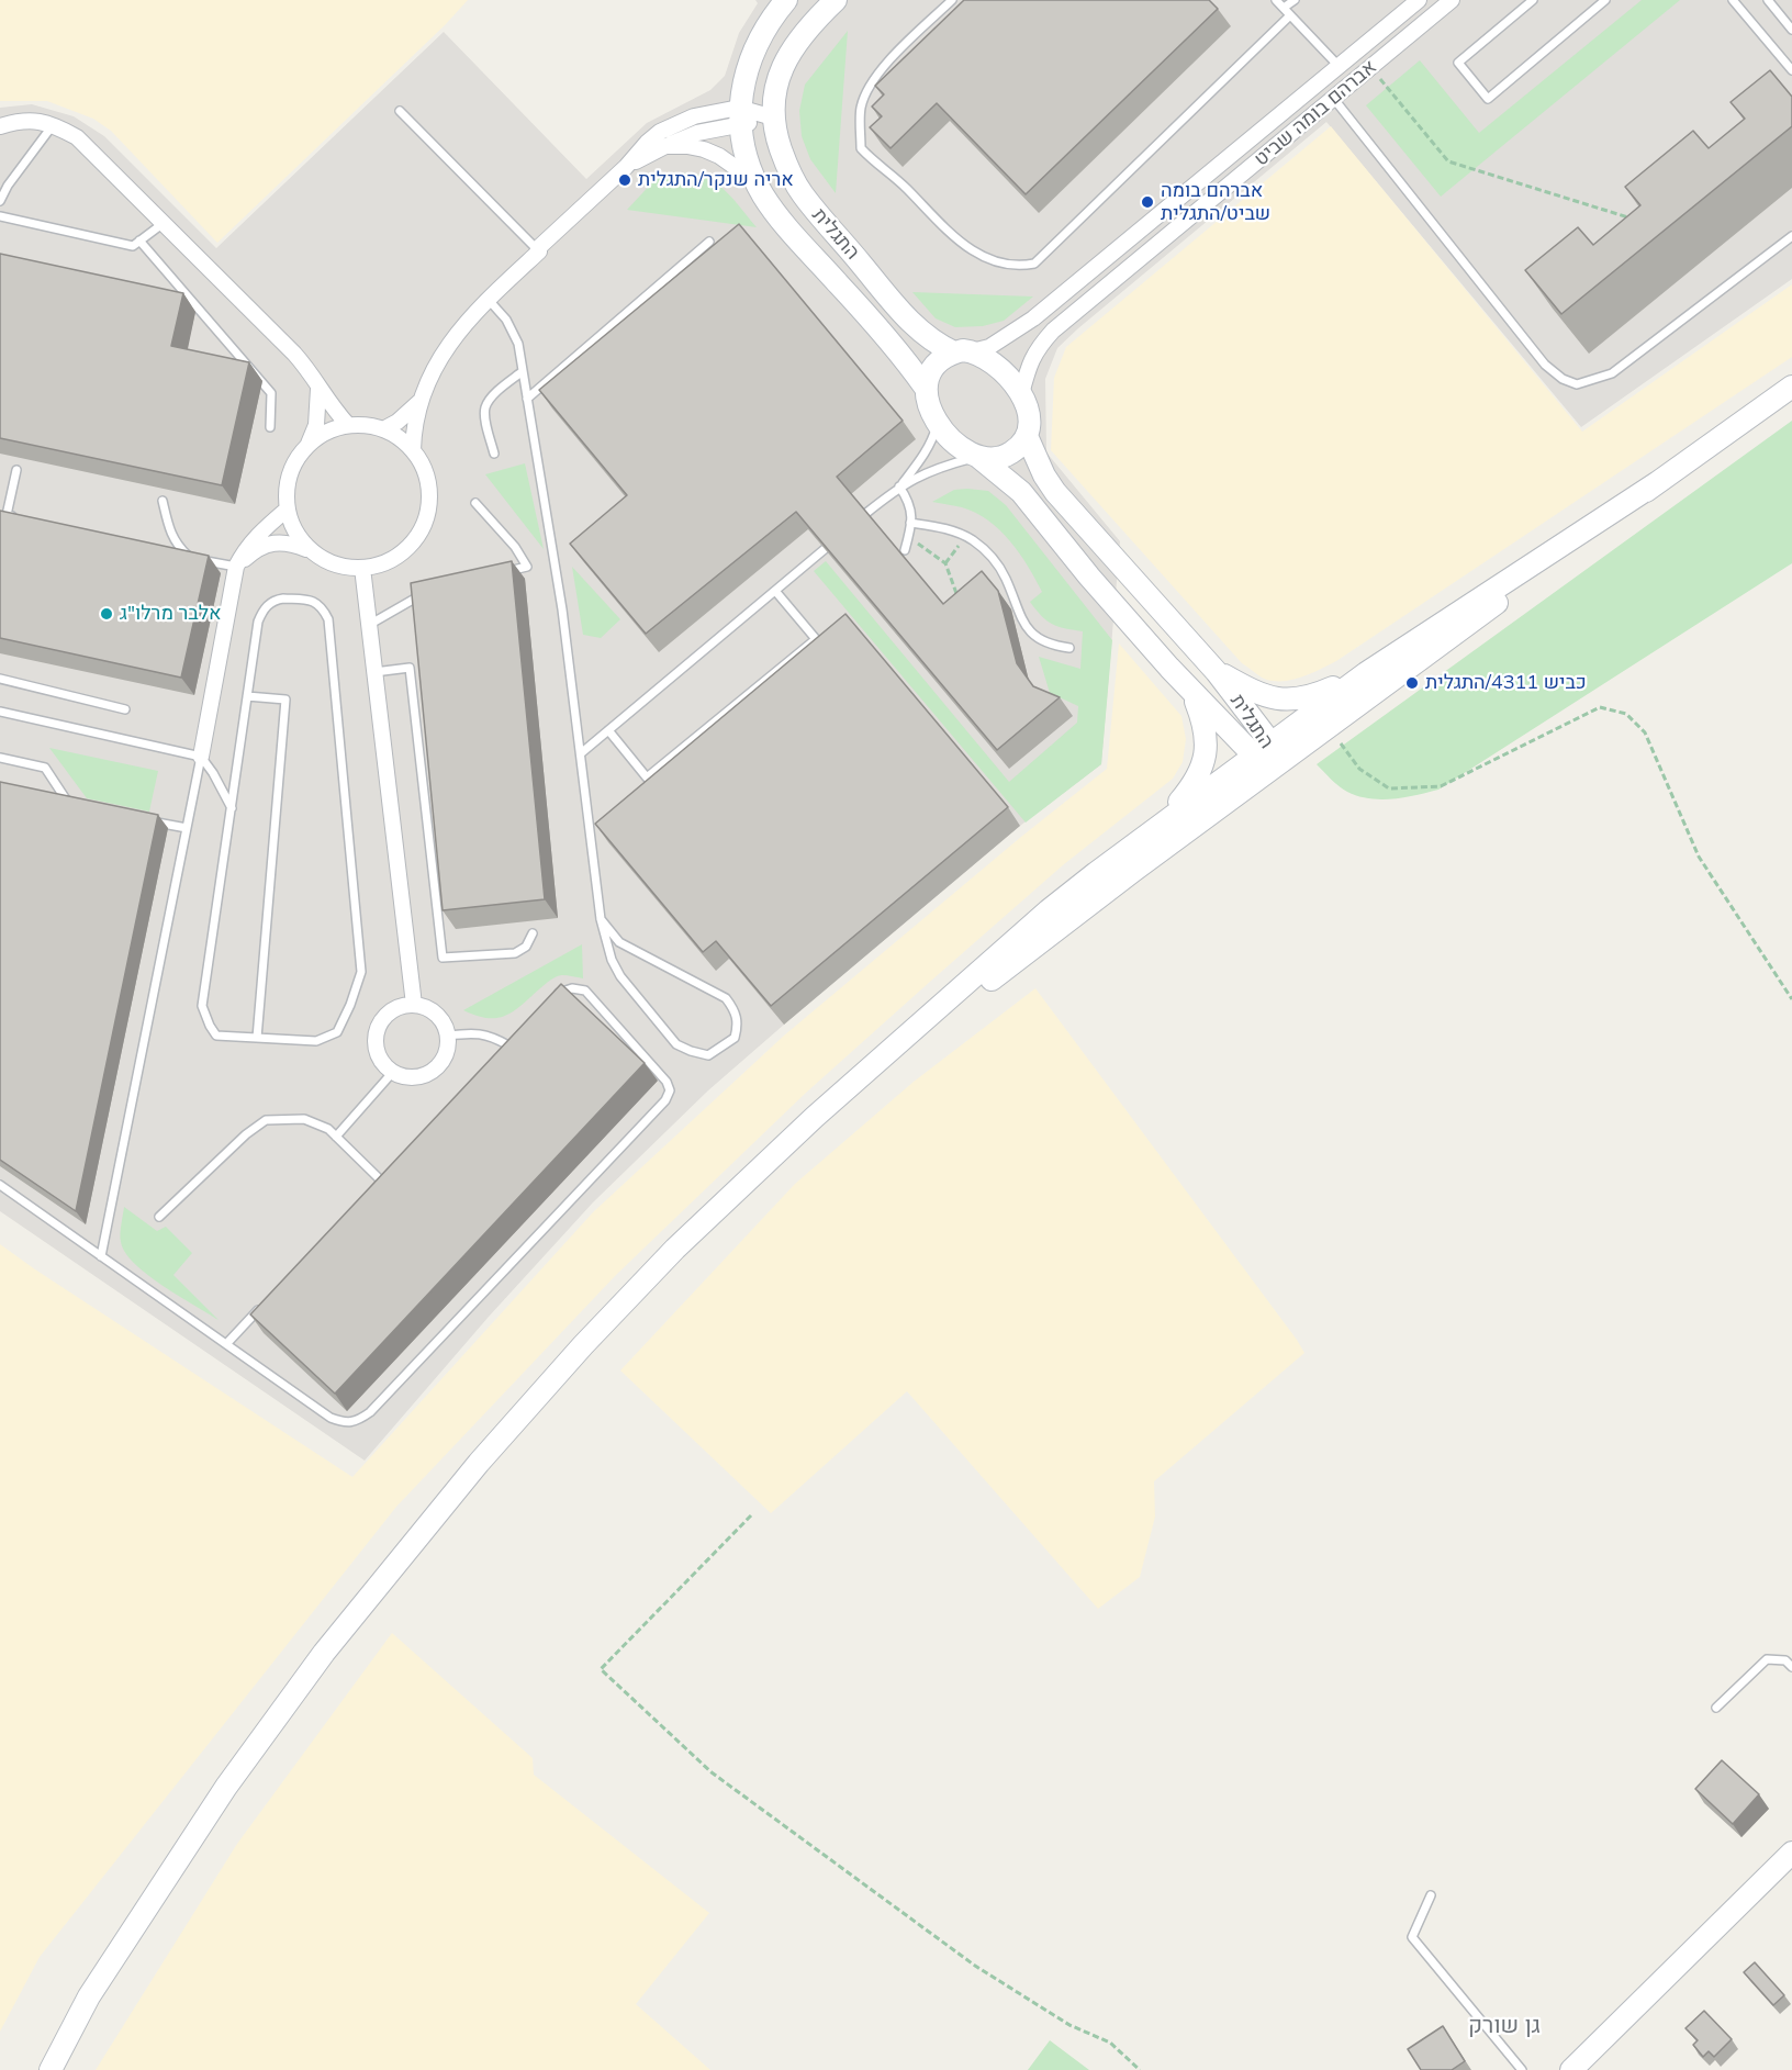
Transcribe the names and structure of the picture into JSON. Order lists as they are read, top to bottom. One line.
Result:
{"streets":{"main road":["התגלית"],"street":["אברהם בומה שביט"]},"crossings":[["אברהם בומה שביט","התגלית"]],"districts":["גן שורק"],"places":["אריה שנקר/התגלית","אברהם בומה שביט/התגלית","אלבר מרלו\"ג","כביש 4311/התגלית"]}
